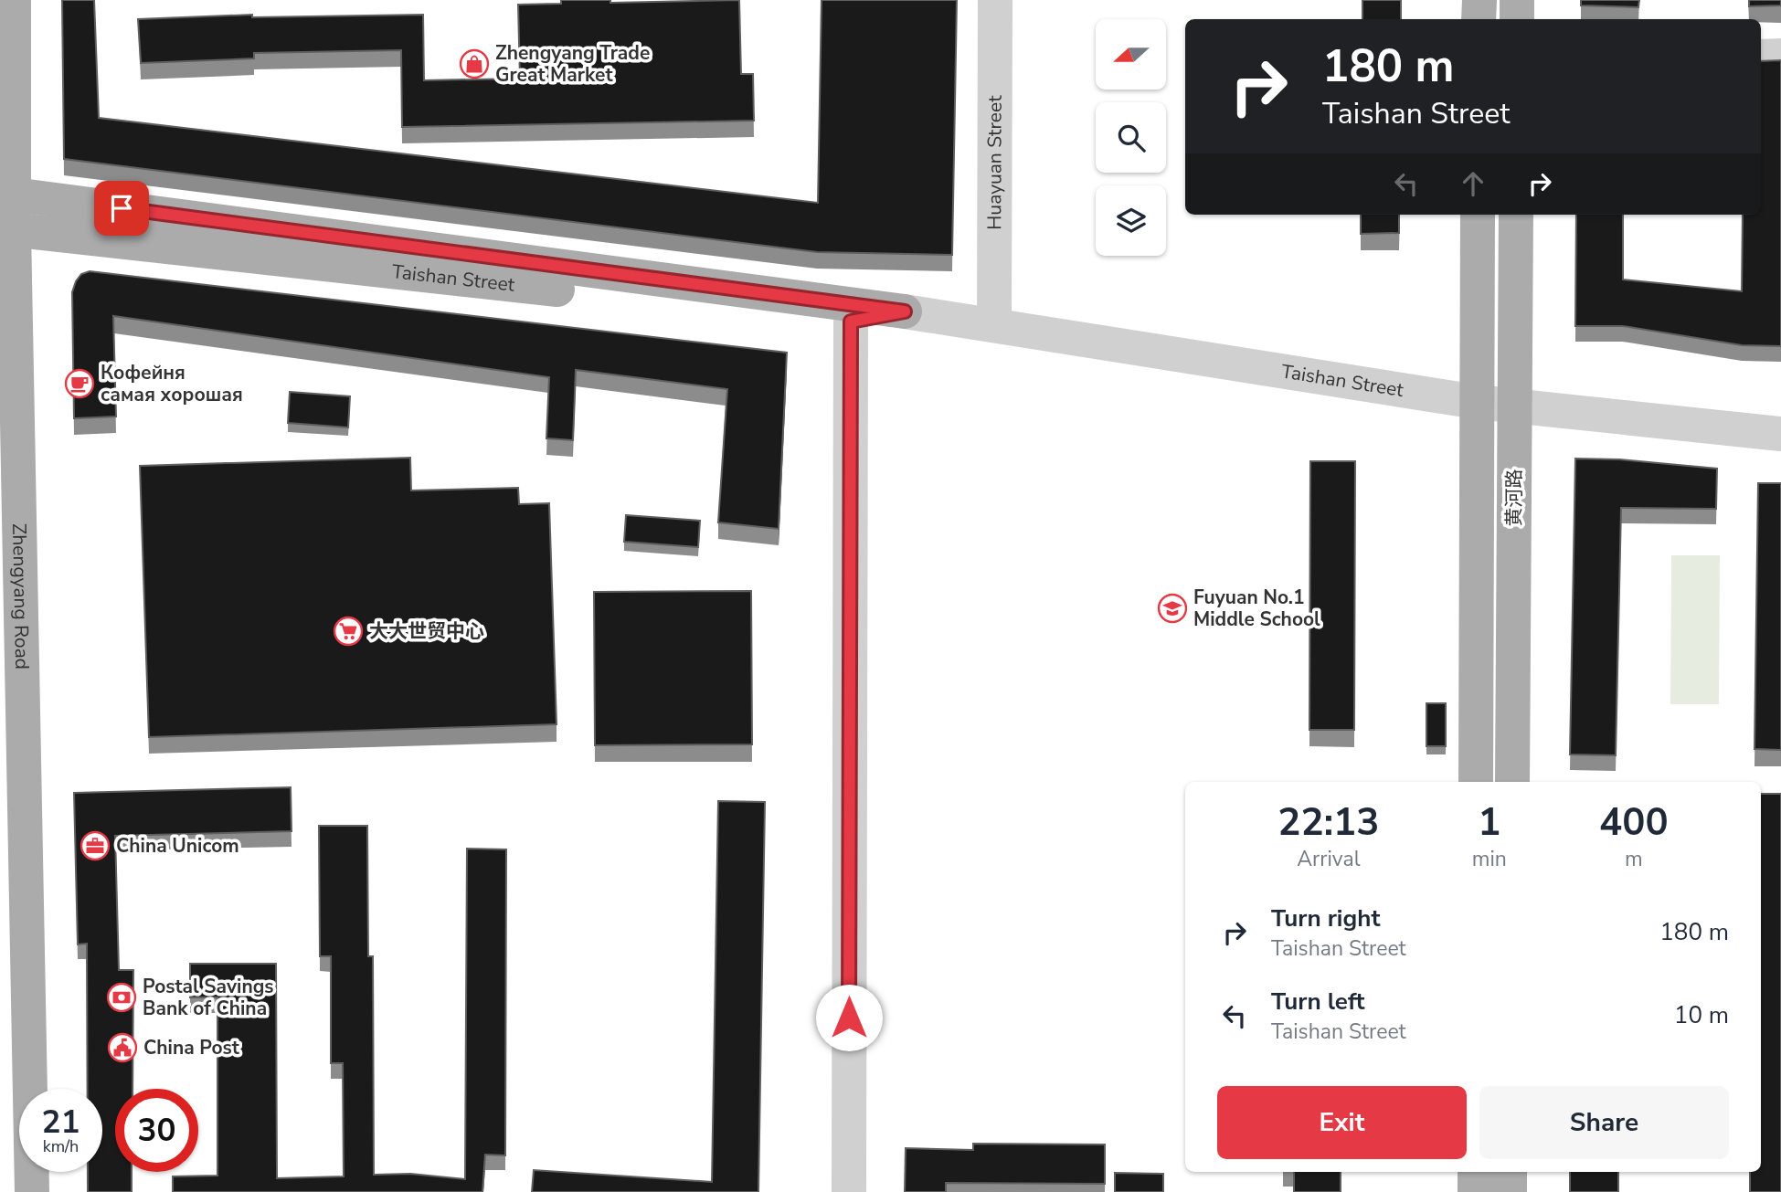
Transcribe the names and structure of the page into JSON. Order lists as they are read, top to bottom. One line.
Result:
{"streets":{"main road":["Taishan Street","黄河路","Zhengyang Road"],"street":["Huayuan Street"]},"crossings":[["Huayuan Street","Taishan Street"],["Taishan Street","黄河路"],["Taishan Street","Zhengyang Road"]],"places":{"shop":["Zhengyang Trade Great Market"],"cafe":["Кофейня самая хорошая"],"school or university":["Fuyuan No.1 Middle School"],"supermarket":["大大世贸中心"],"office":["China Unicom"],"bank":["Postal Savings Bank of China"],"public building":["China Post"]},"north":"left","page":{"turn":["180 m","Taishan Street"],"eta":["22:13","Arrival","1","min","400","m"],"list":[{"name":"Turn right","note":"Taishan Street","value":"180 m"},{"name":"Turn left","note":"Taishan Street","value":"10 m"}],"buttons":["Exit","Share"],"speed":"21 km/h","limit":"30"}}
